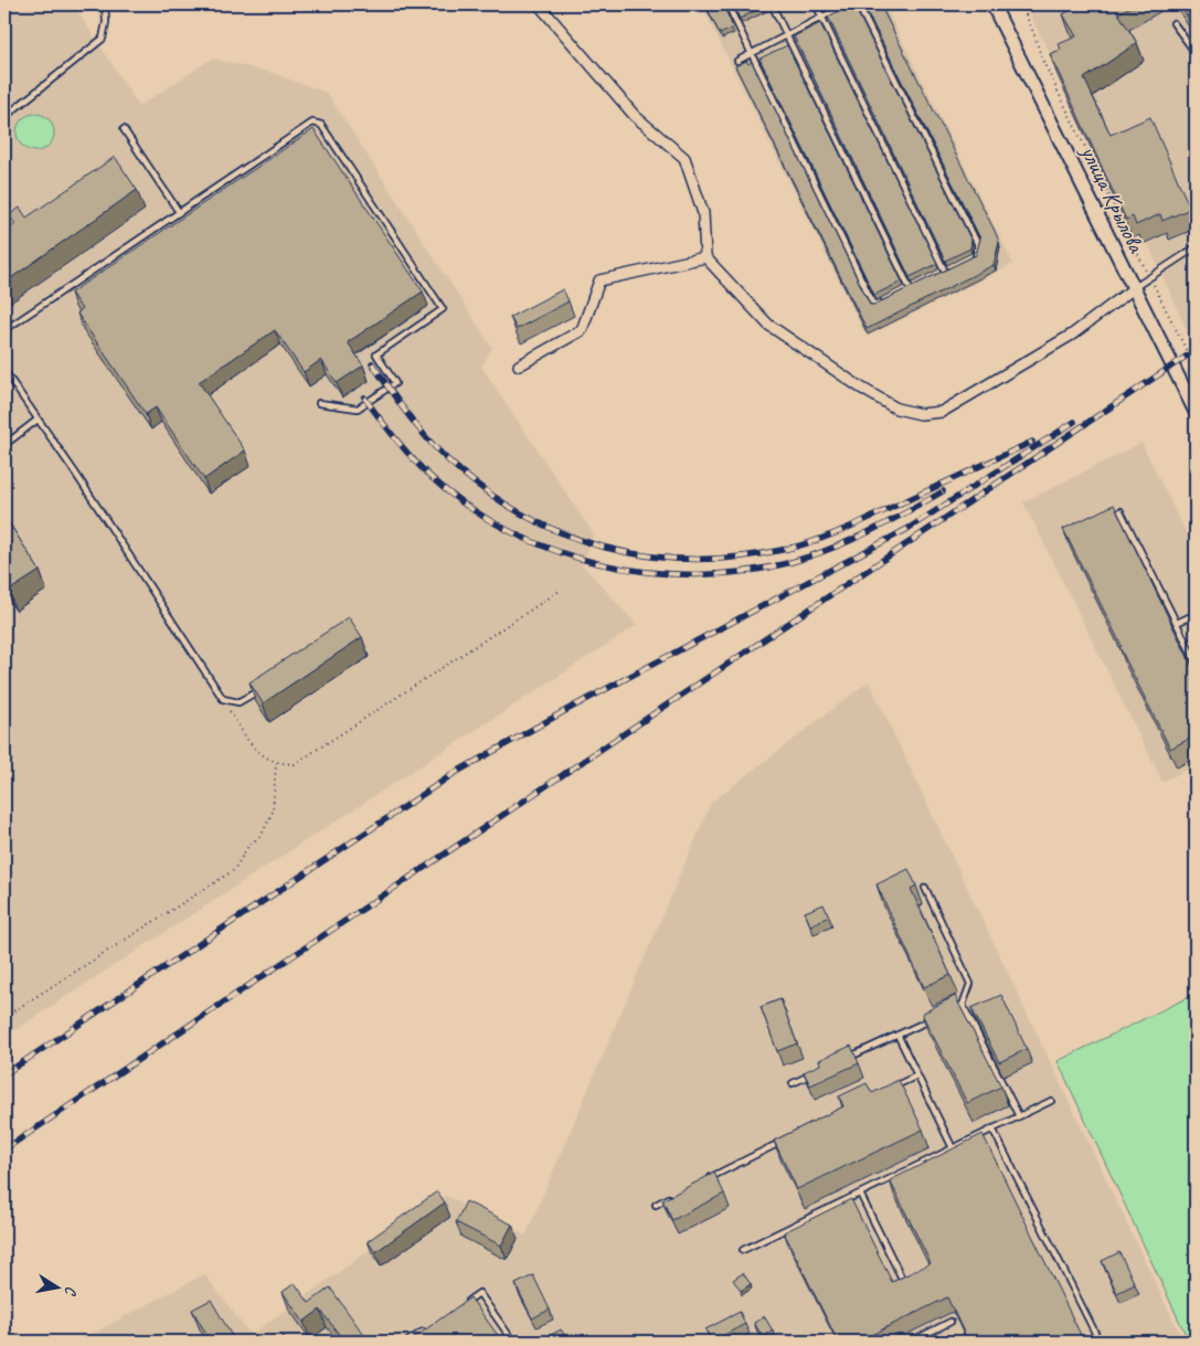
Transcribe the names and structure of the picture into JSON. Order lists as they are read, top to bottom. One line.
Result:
{"streets":{"street":["улица Крылова"]},"north":"right"}
